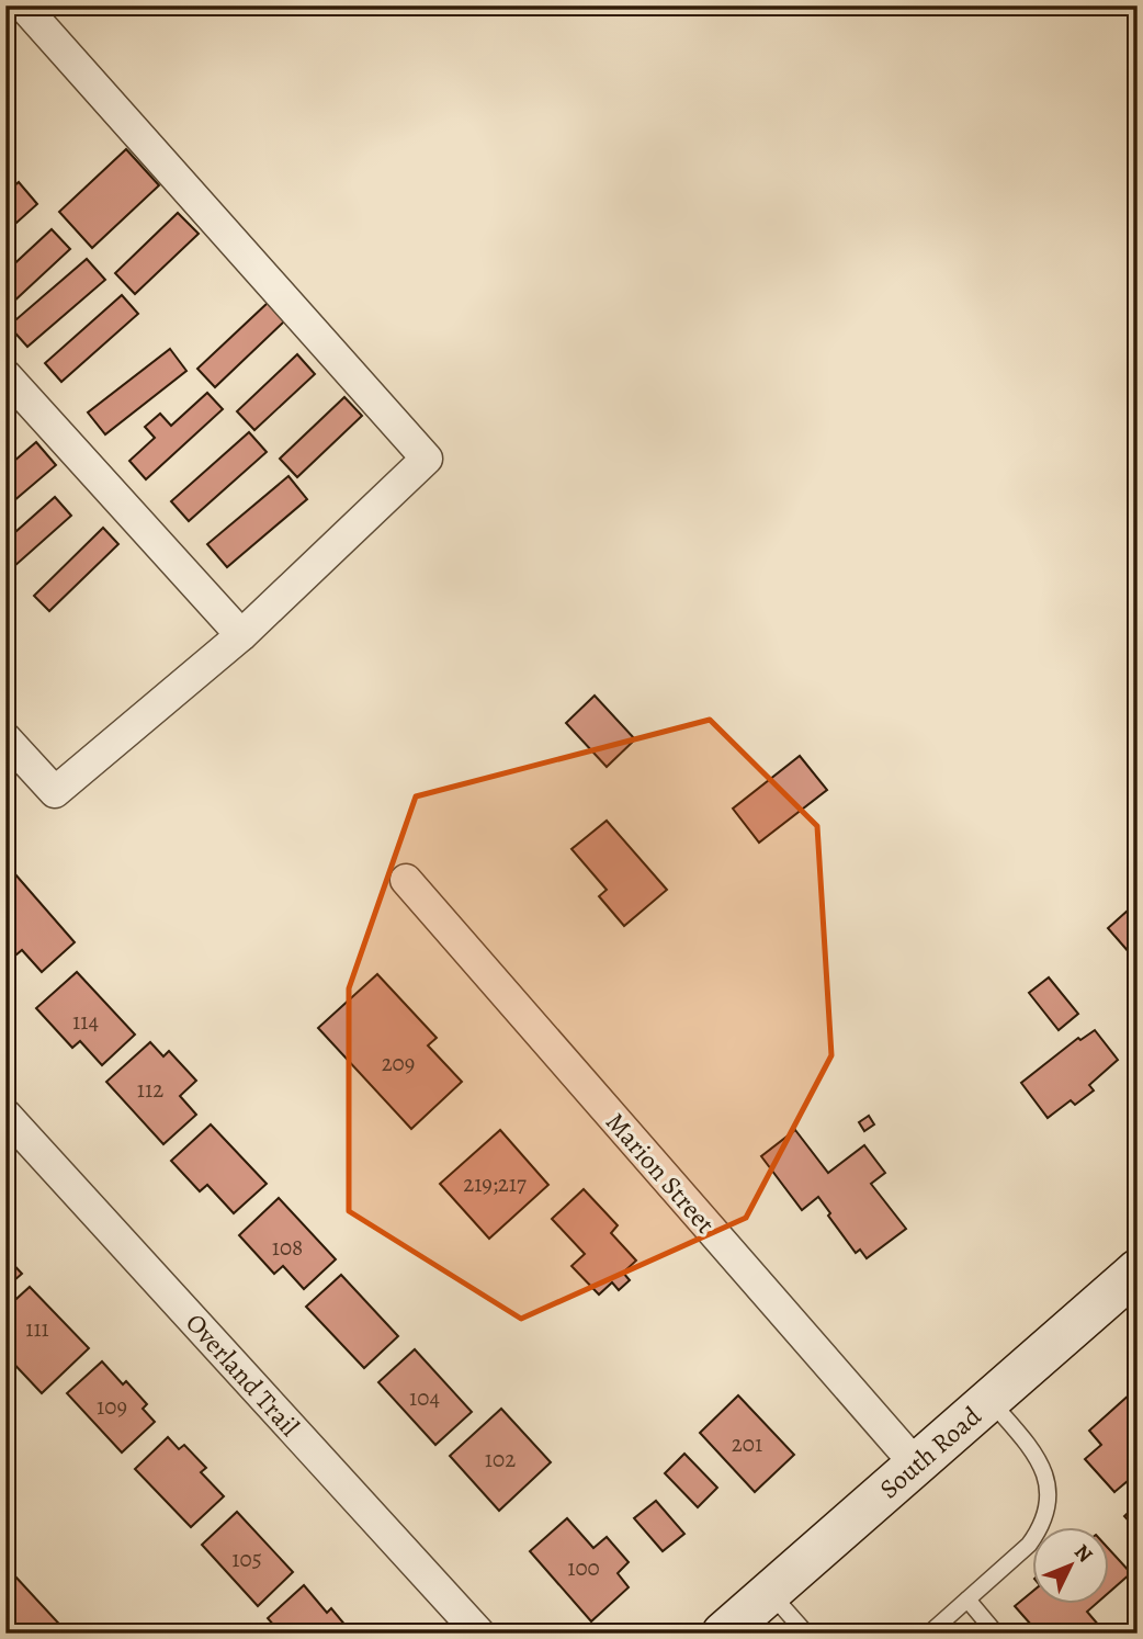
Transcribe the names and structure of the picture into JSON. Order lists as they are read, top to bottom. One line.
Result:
{"streets":{"street":["Marion Street","Overland Trail","South Road"]},"crossings":[["Marion Street","South Road"]],"house_numbers":["114","209","112","219;217","108","111","104","109","201","102","105","100"],"north":"top right"}
